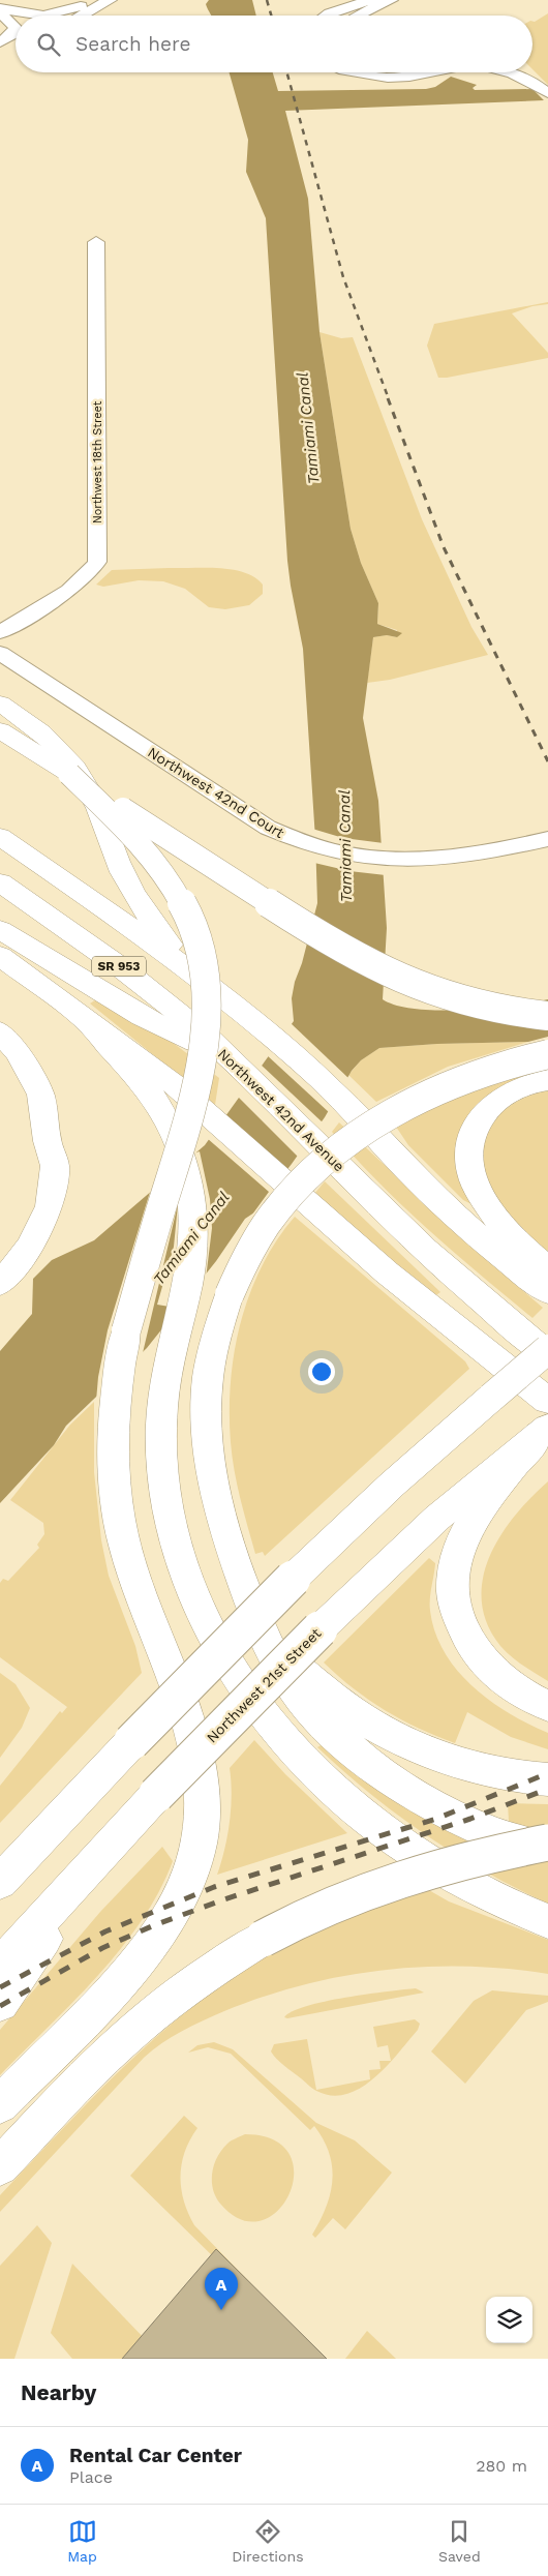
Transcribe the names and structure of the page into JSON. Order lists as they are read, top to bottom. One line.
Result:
{"streets":{"main road":["SR 953","Northwest 42nd Avenue","Northwest 21st Street"],"street":["Northwest 18th Street","Northwest 42nd Court"]},"water":["Tamiami Canal"],"page":{"search":"Search here","pins":"A","heading":"Nearby","list":[{"mark":"A","name":"Rental Car Center","note":"Place","value":"280 m"}],"nav":["Map","Directions","Saved"]}}
